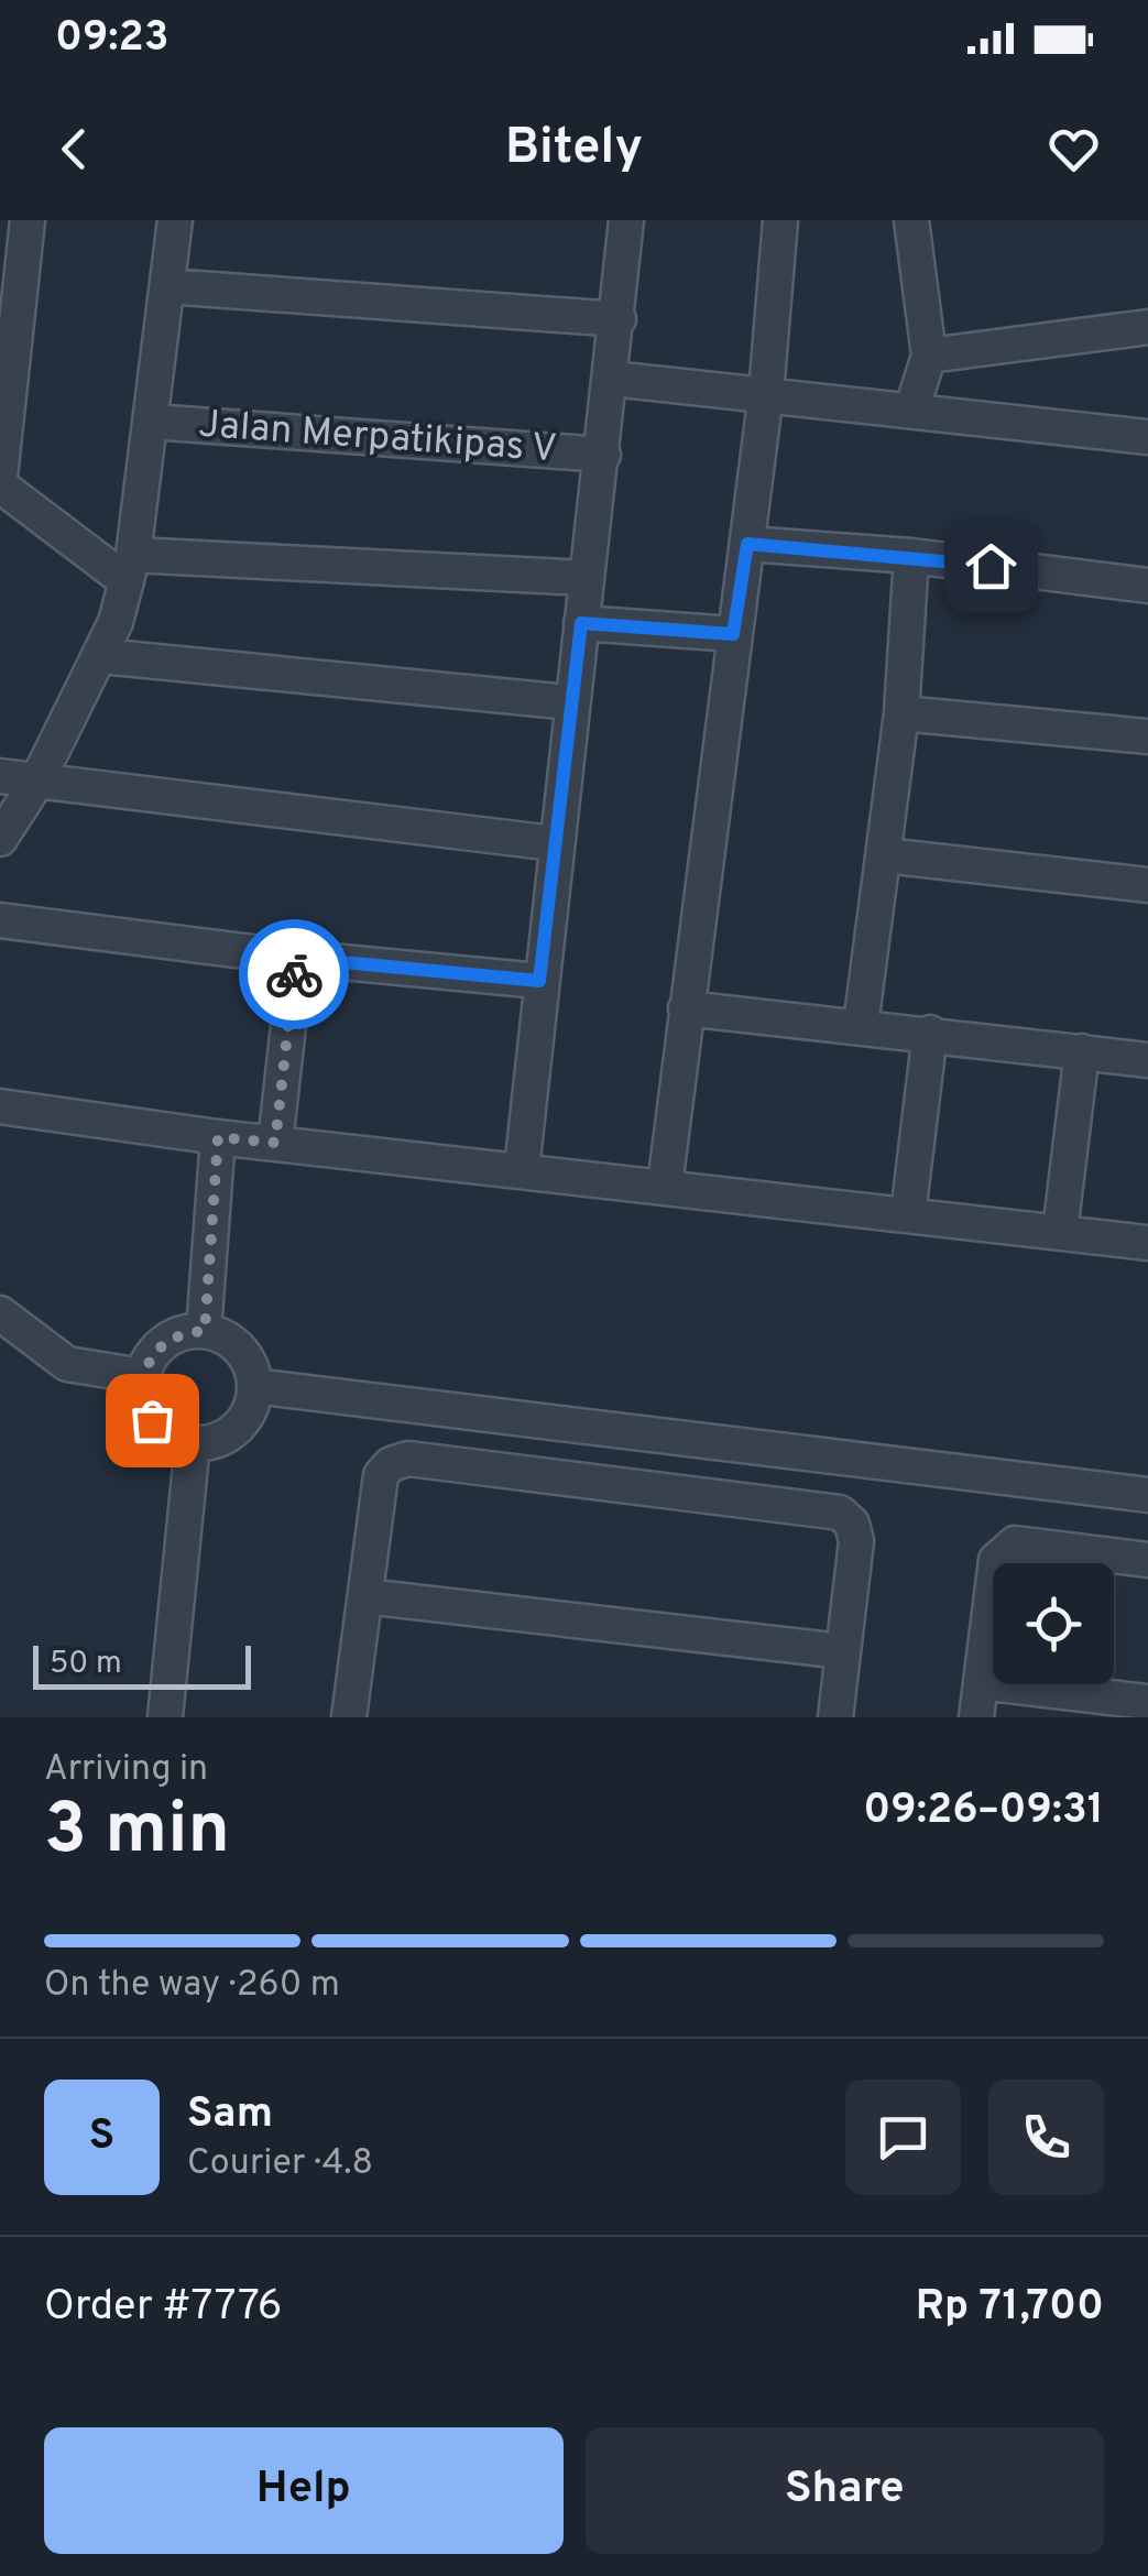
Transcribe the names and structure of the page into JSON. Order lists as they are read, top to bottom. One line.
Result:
{"streets":{"street":["Jalan Merpatikipas V"]},"scale_bar":"50 m","page":{"status":"09:23","header":"Bitely","scale":"50 m","heading":["3 min","Arriving in","09:26–09:31"],"panel":["Sam","Courier · 4.8","Order #7776","Rp 71,700"],"bar":"On the way · 260 m","round":"S","buttons":["Help","Share"]}}
